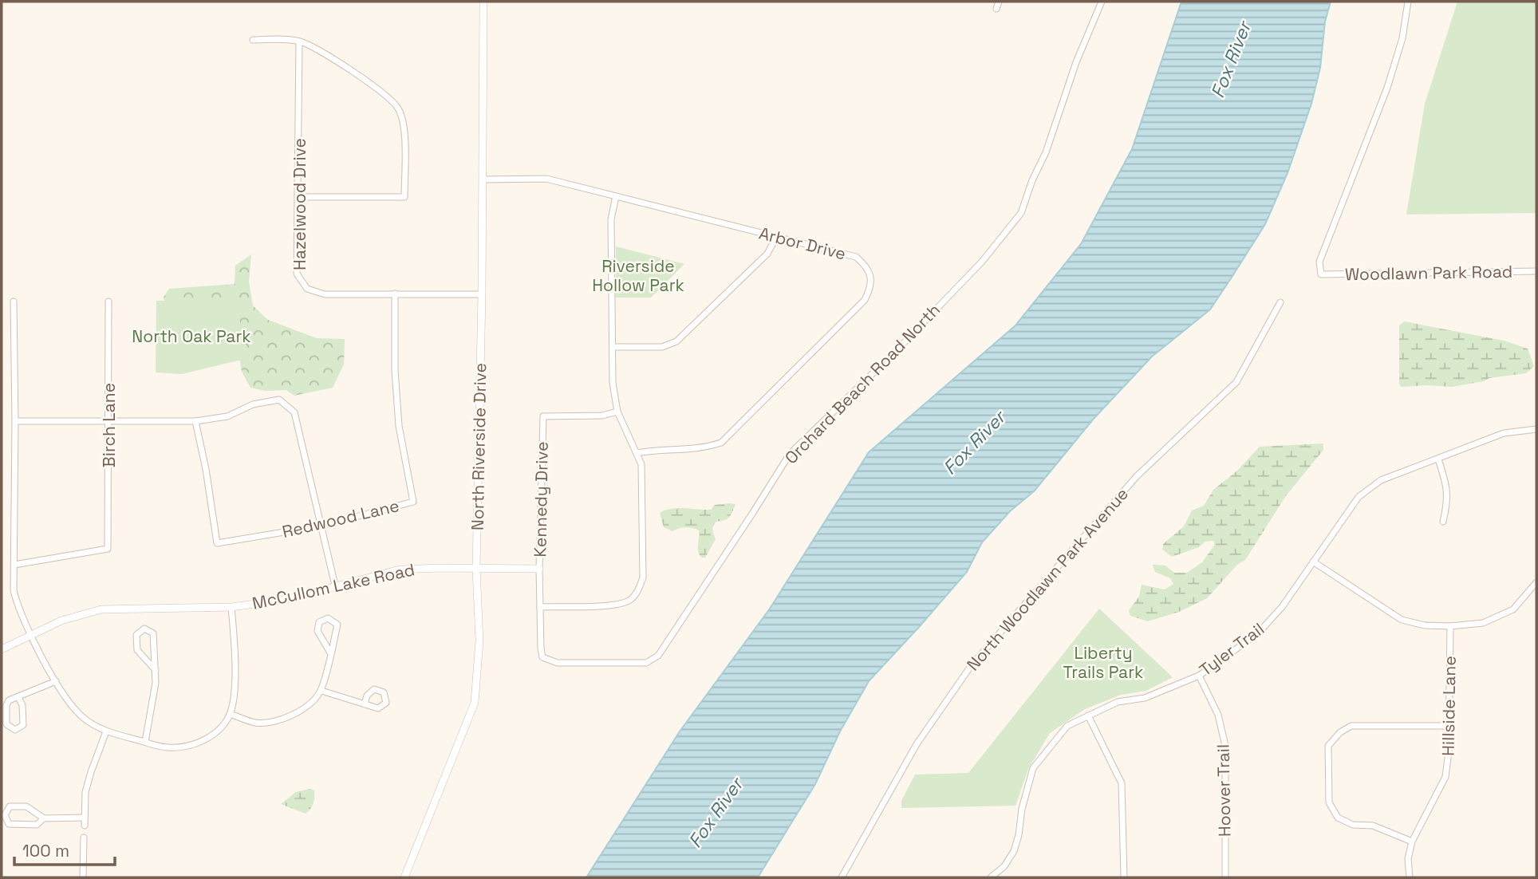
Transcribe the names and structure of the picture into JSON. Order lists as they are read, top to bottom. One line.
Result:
{"streets":{"street":["Hazelwood Drive","Arbor Drive","Woodlawn Park Road","Orchard Beach Road North","Birch Lane","North Riverside Drive","Kennedy Drive","Redwood Lane","North Woodlawn Park Avenue","McCullom Lake Road","Tyler Trail","Hillside Lane","Hoover Trail"]},"crossings":[["Hazelwood Drive","North Riverside Drive"],["Hazelwood Drive","Redwood Lane"],["Arbor Drive","North Riverside Drive"],["Orchard Beach Road North","Kennedy Drive"],["North Riverside Drive","McCullom Lake Road"],["Kennedy Drive","McCullom Lake Road"],["Tyler Trail","Hoover Trail"]],"water":["Fox River"],"parks":["Riverside Hollow Park","North Oak Park","Liberty Trails Park"],"scale_bar":"100 m"}
